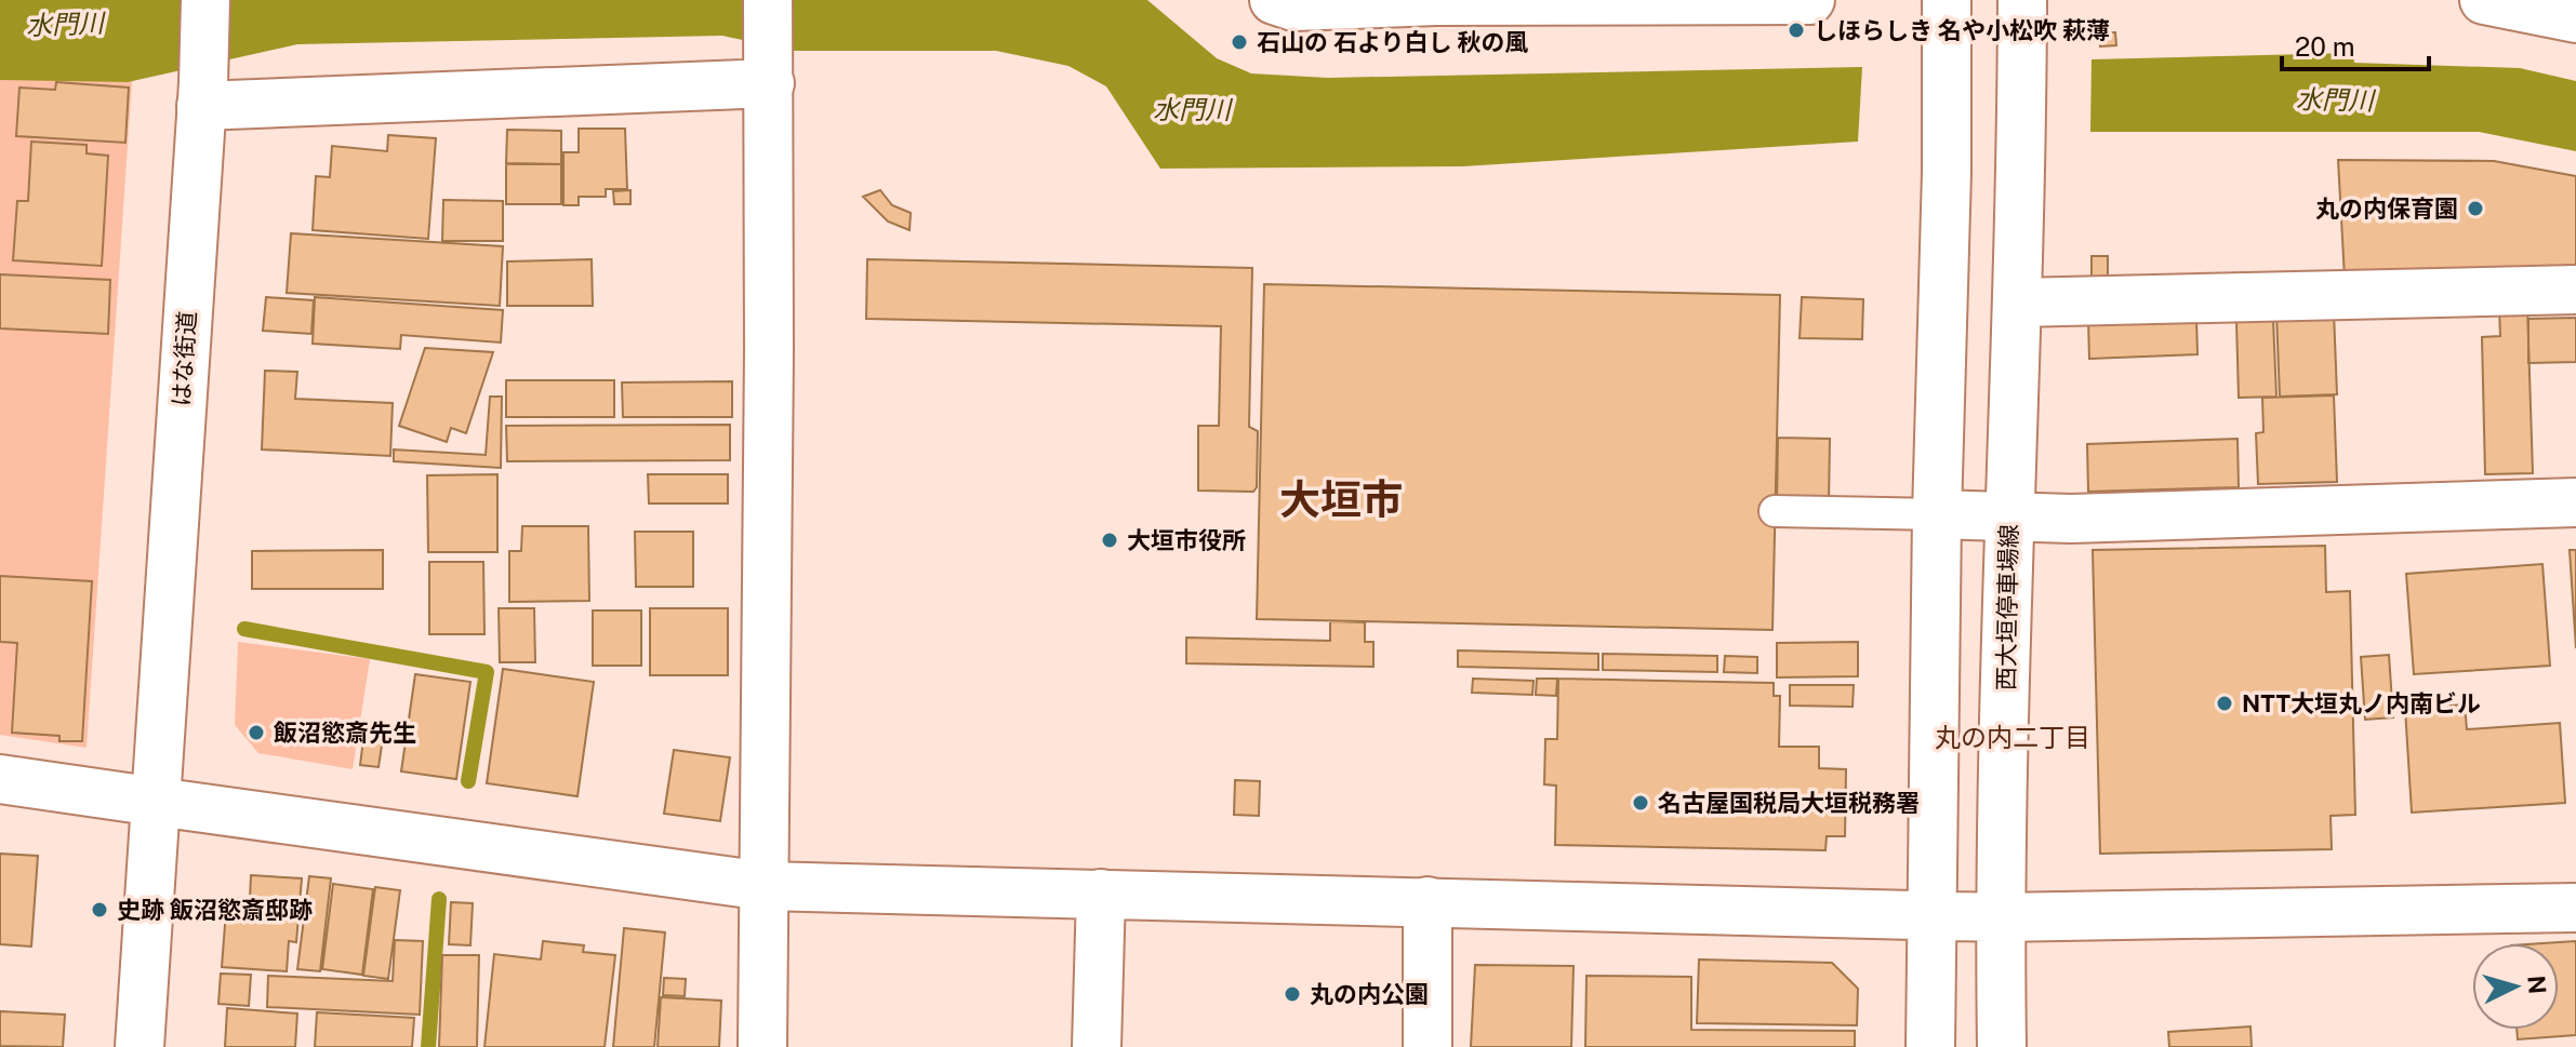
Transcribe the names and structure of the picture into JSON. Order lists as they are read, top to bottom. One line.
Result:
{"streets":{"street":["はな街道","西大垣停車場線"]},"districts":["大垣市","丸の内二丁目"],"water":["水門川"],"places":["しほらしき 名や小松吹 萩薄","石山の 石より白し 秋の風","丸の内保育園","大垣市役所","NTT大垣丸ノ内南ビル","飯沼慾斎先生","名古屋国税局大垣税務署","史跡 飯沼慾斎邸跡","丸の内公園"],"scale_bar":"20 m","north":"right"}
